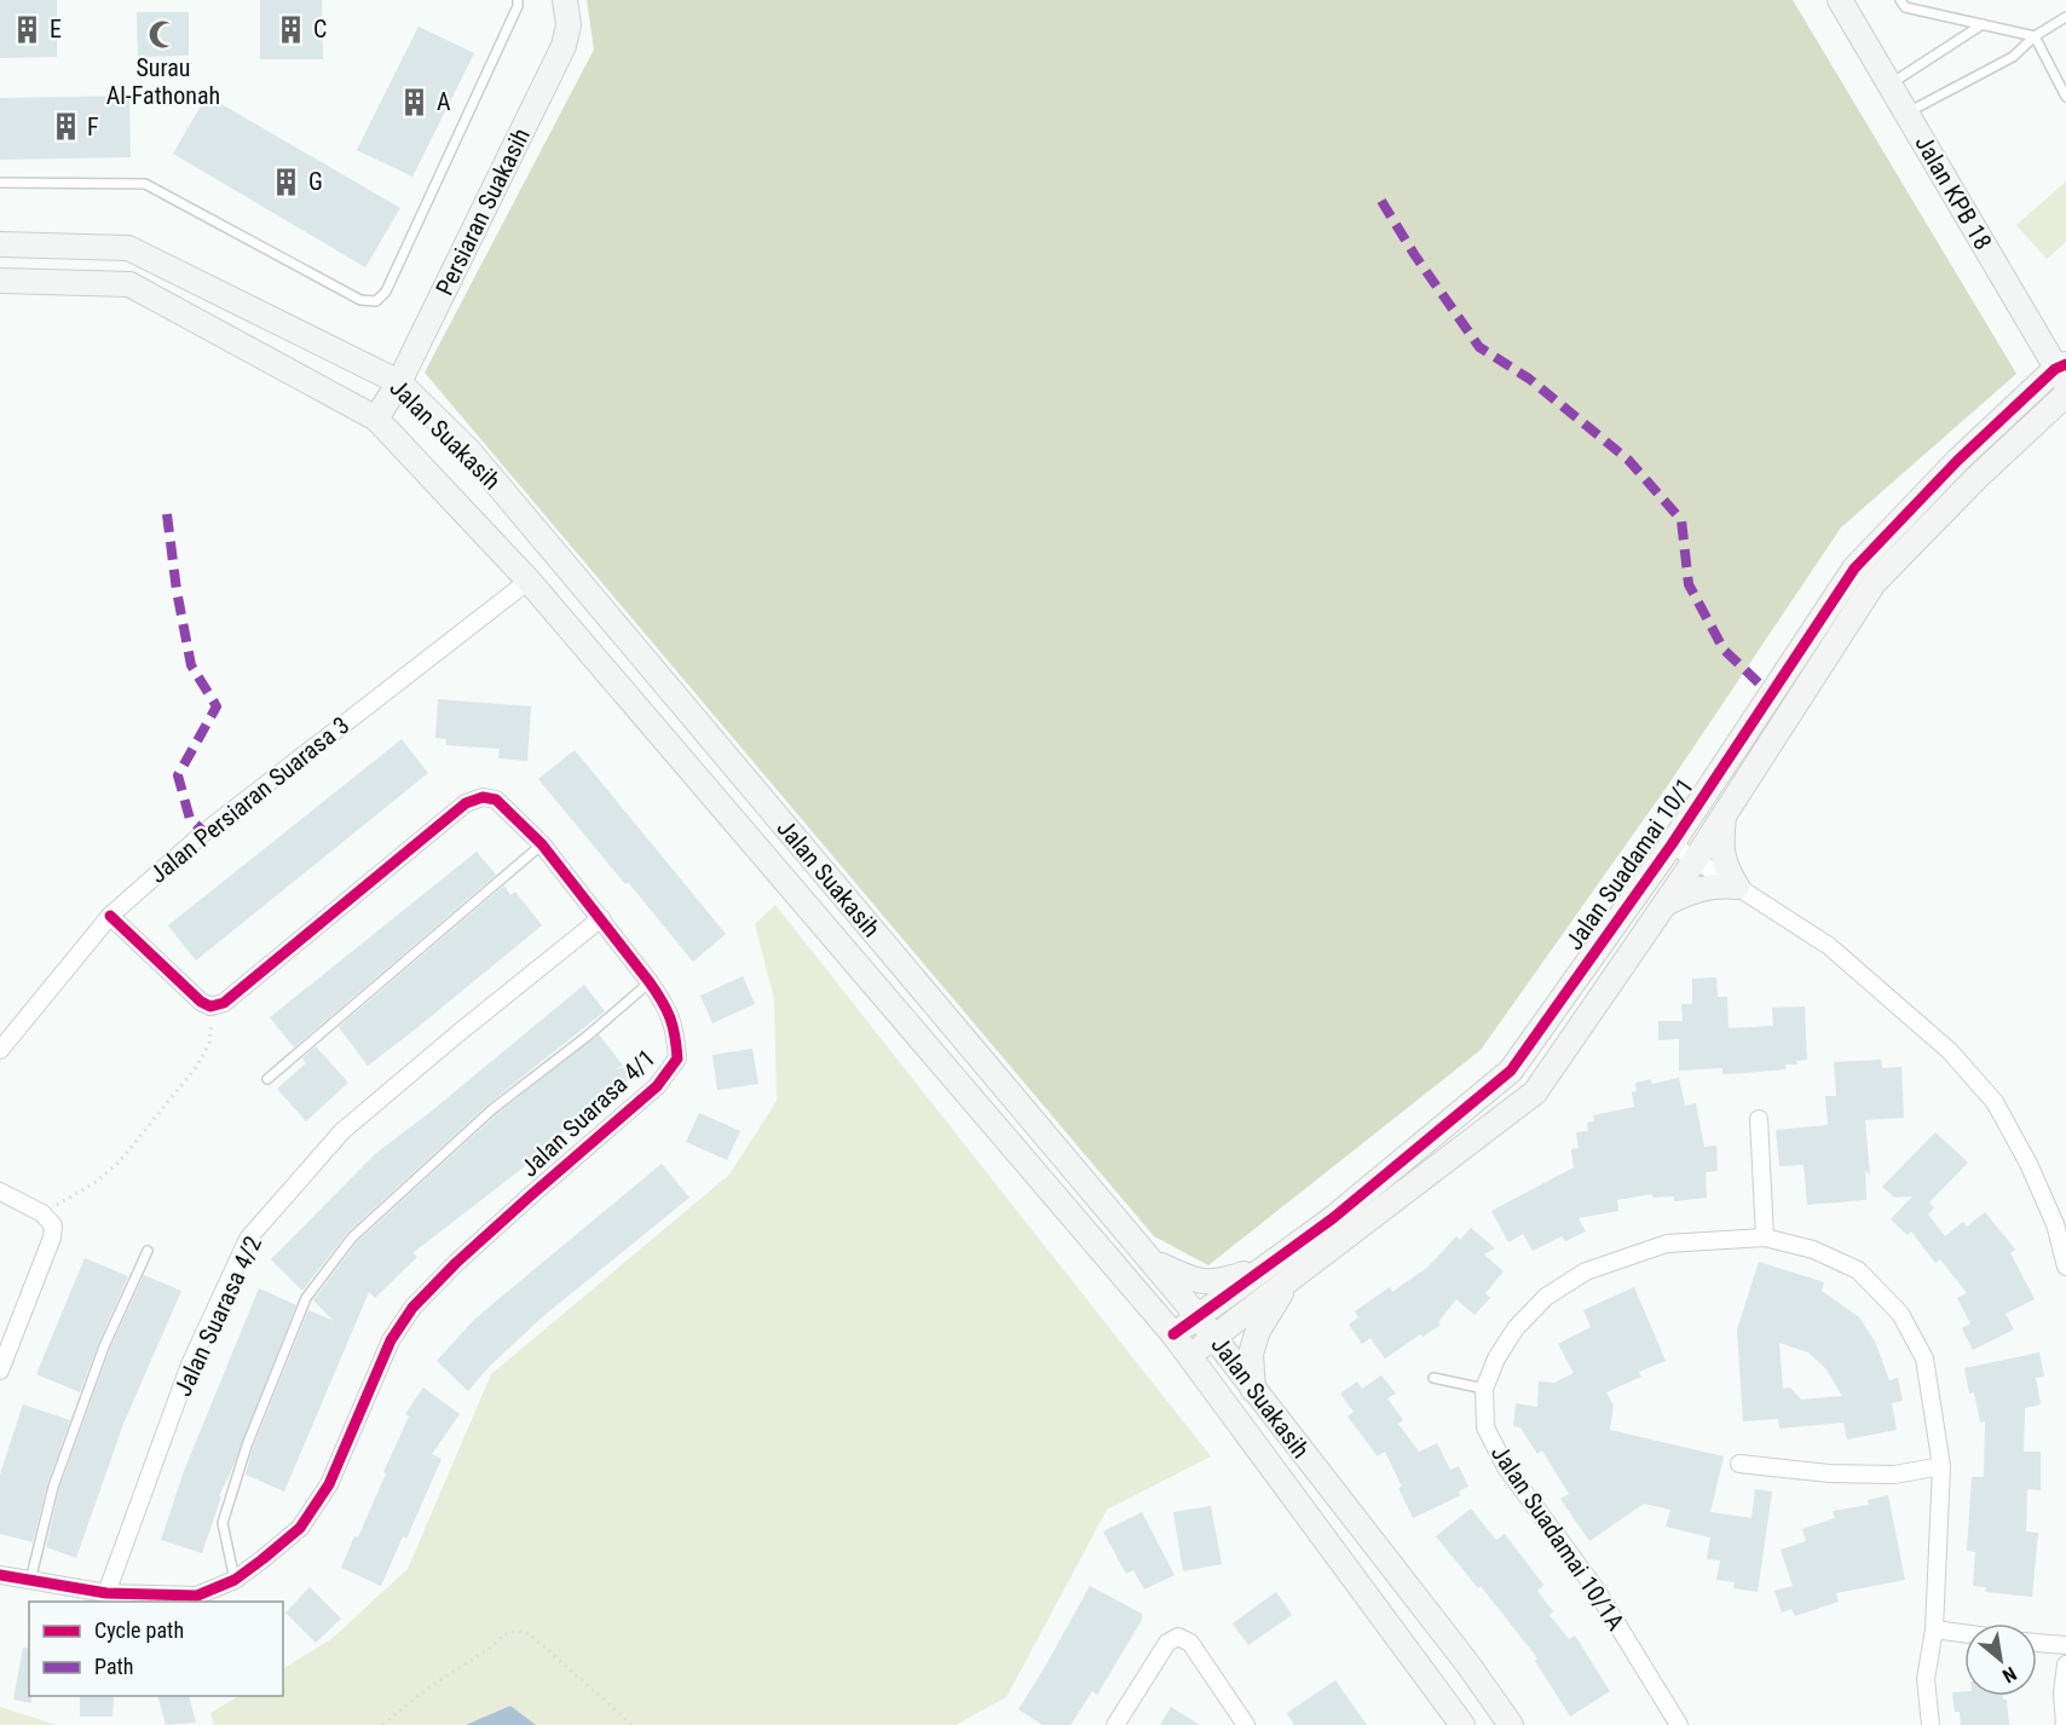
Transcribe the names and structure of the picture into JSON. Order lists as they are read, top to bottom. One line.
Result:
{"streets":{"main road":["Jalan KPB 18","Persiaran Suakasih","Jalan Suakasih","Jalan Suadamai 10/1"],"street":["Jalan Persiaran Suarasa 3","Jalan Suarasa 4/1","Jalan Suarasa 4/2","Jalan Suadamai 10/1A"]},"crossings":[["Jalan KPB 18","Jalan Suadamai 10/1"],["Persiaran Suakasih","Jalan Suakasih"],["Jalan Suakasih","Jalan Persiaran Suarasa 3"],["Jalan Suakasih","Jalan Suadamai 10/1"],["Jalan Suarasa 4/1","Jalan Suarasa 4/2"]],"places":{"building":["E","C","A","F","G"],"mosque":["Surau Al-Fathonah"]},"legend":["Cycle path","Path"],"north":"bottom right"}
